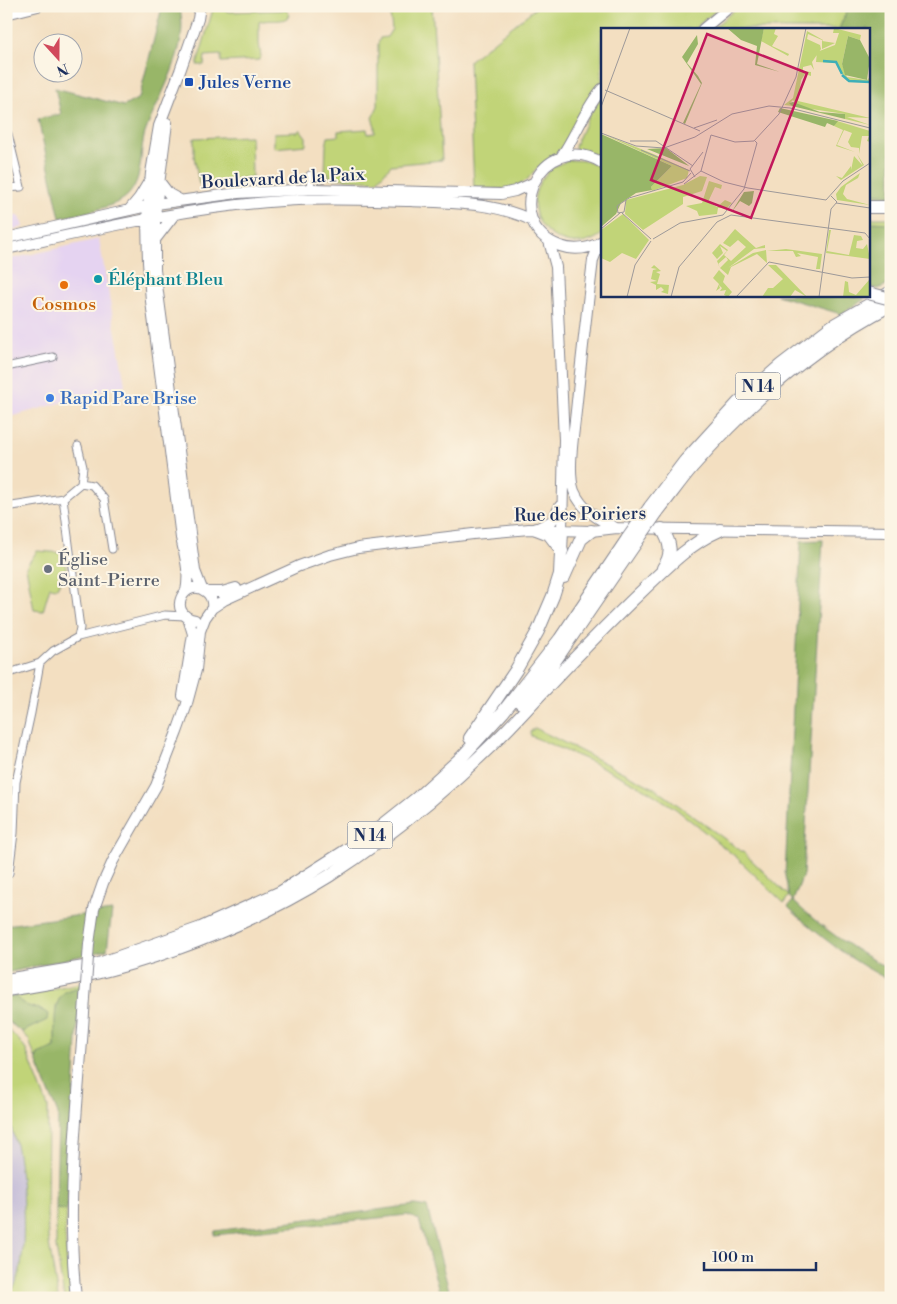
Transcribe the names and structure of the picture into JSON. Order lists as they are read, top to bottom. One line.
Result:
{"streets":{"highway":["N 14"],"main road":["Boulevard de la Paix","Rue des Poiriers"]},"places":{"transit":["Jules Verne"],"other":["Éléphant Bleu","Cosmos","Rapid Pare Brise","Église Saint-Pierre"]},"scale_bar":"100 m","north":"bottom"}
